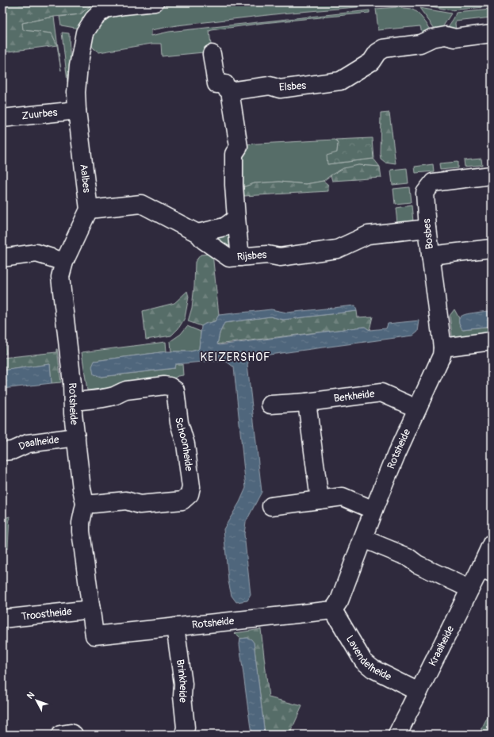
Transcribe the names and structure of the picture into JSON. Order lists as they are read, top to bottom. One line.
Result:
{"streets":{"street":["Elsbes","Zuurbes","Aalbes","Bosbes","Rijsbes","Berkheide","Rotsheide","Schoonheide","Daalheide","Troostheide","Kraaiheide","Lavendelheide","Brinkheide"]},"crossings":[["Zuurbes","Aalbes"],["Aalbes","Rijsbes"],["Bosbes","Rijsbes"],["Bosbes","Rotsheide"],["Berkheide","Rotsheide"],["Rotsheide","Schoonheide"],["Rotsheide","Daalheide"],["Rotsheide","Troostheide"],["Rotsheide","Lavendelheide"],["Rotsheide","Brinkheide"],["Kraaiheide","Lavendelheide"]],"districts":["KEIZERSHOF"],"north":"top left"}
